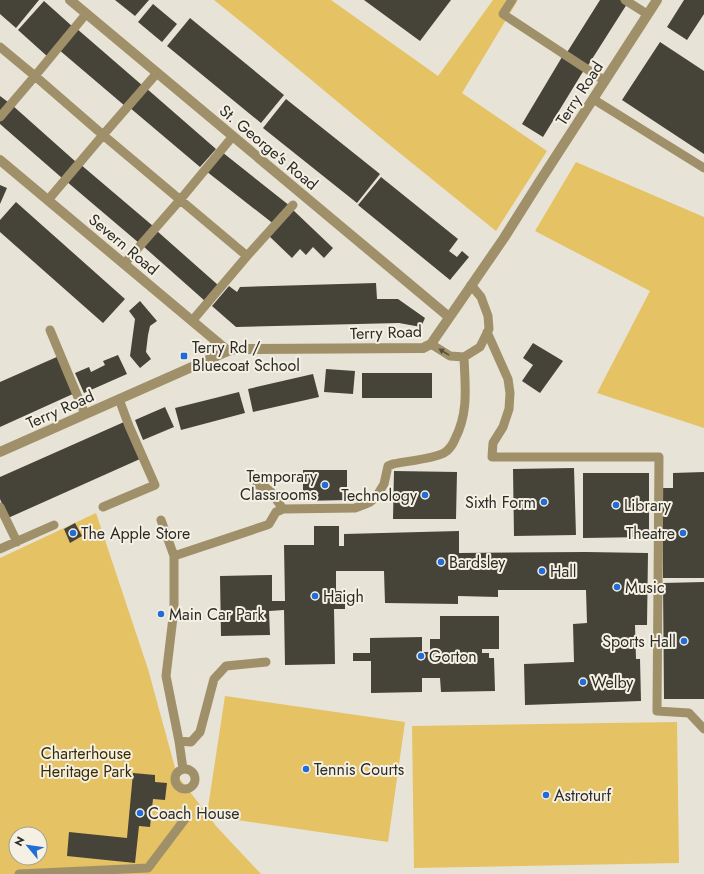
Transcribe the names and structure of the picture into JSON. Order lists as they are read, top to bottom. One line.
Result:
{"streets":{"street":["Terry Road","St. George's Road","Severn Road"]},"crossings":[["Terry Road","St. George's Road"],["Terry Road","Severn Road"]],"parks":["Charterhouse Heritage Park"],"places":{"transit":["Terry Rd / Bluecoat School"],"other":["Temporary Classrooms","Technology","Sixth Form","Library","The Apple Store","Theatre","Bardsley","Hall","Music","Haigh","Main Car Park","Sports Hall","Gorton","Welby","Tennis Courts","Astroturf","Coach House"]},"north":"top left"}
